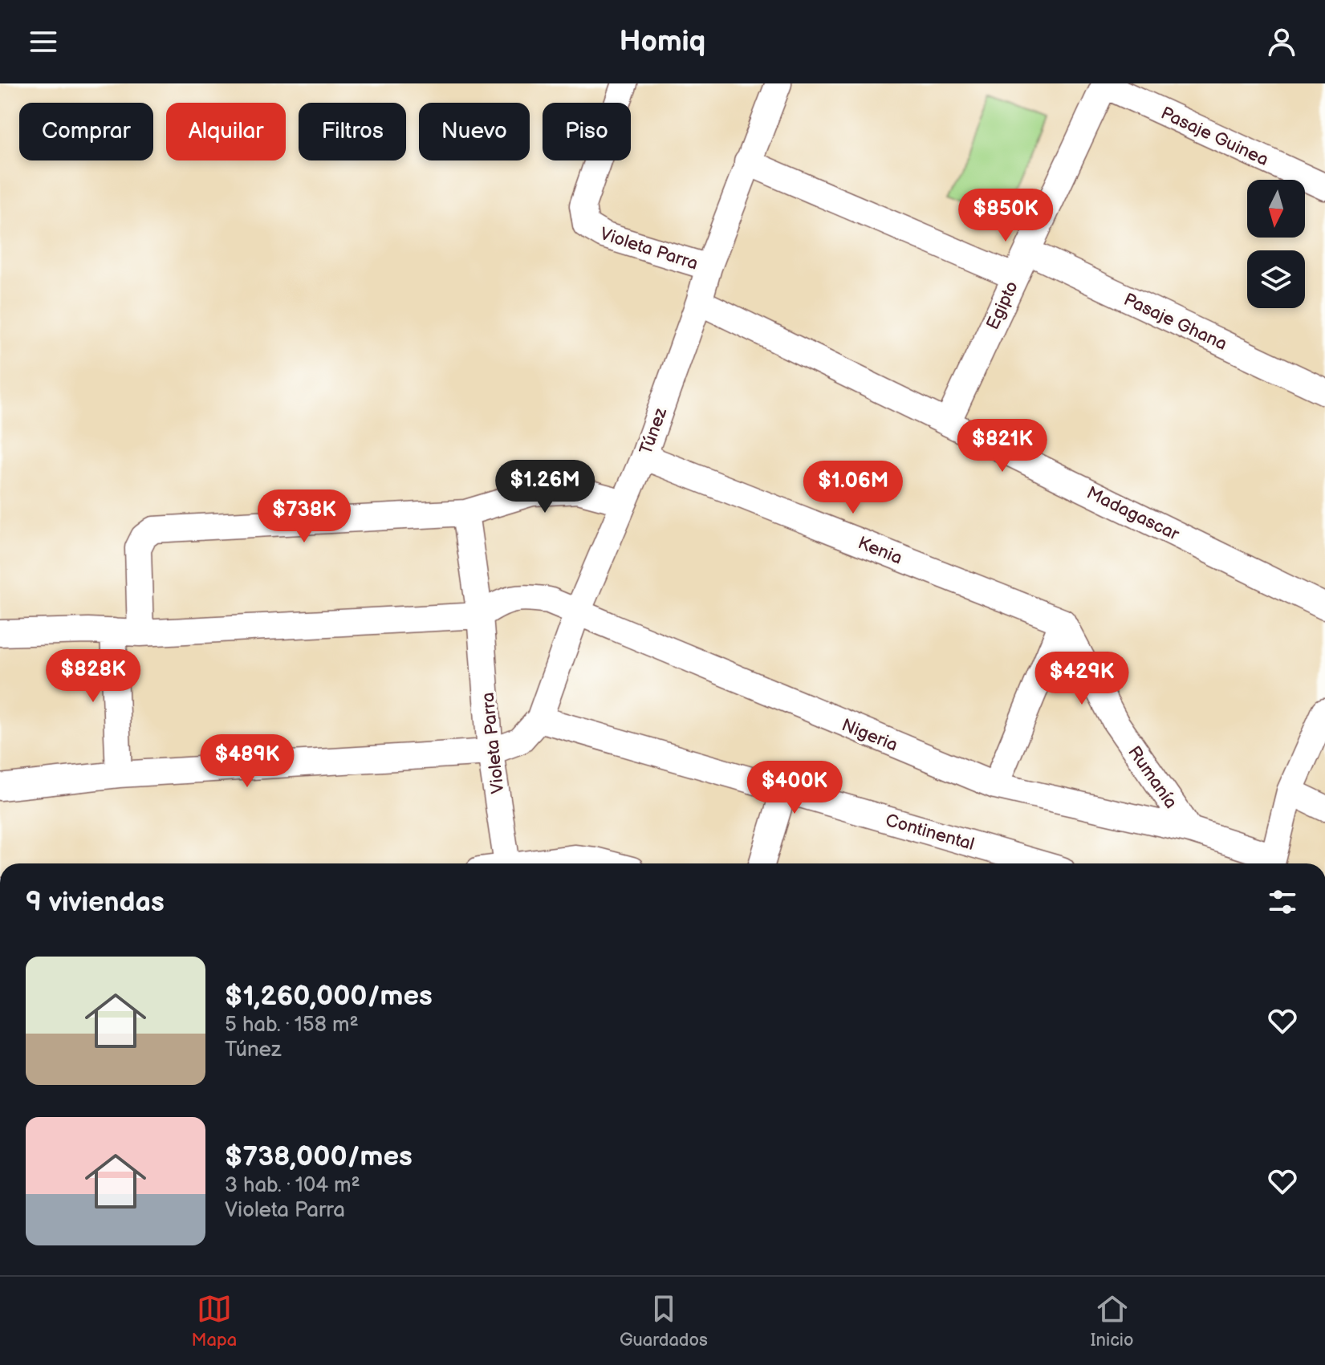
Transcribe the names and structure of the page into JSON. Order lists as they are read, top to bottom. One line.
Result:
{"streets":{"street":["Pasaje Guinea","Violeta Parra","Egipto","Pasaje Ghana","Túnez","Madagascar","Kenia","Nigeria","Rumanía","Continental"]},"crossings":[["Pasaje Guinea","Egipto"],["Violeta Parra","Túnez"],["Violeta Parra","Nigeria"],["Egipto","Pasaje Ghana"],["Egipto","Madagascar"],["Túnez","Madagascar"],["Túnez","Kenia"],["Túnez","Nigeria"],["Túnez","Continental"],["Kenia","Rumanía"],["Nigeria","Rumanía"]],"north":"bottom","page":{"header":"Homiq","chip":["Comprar","Alquilar","Filtros","Nuevo","Piso"],"price":["$850K","$821K","$1.26M","$1.06M","$738K","$828K","$429K","$489K","$400K"],"heading":"9 viviendas","list":[{"name":"$1,260,000/mes","note":"5 hab. · 158 m² · Túnez"},{"name":"$738,000/mes","note":"3 hab. · 104 m² · Violeta Parra"}],"tabs":["Mapa","Guardados","Inicio"]}}
